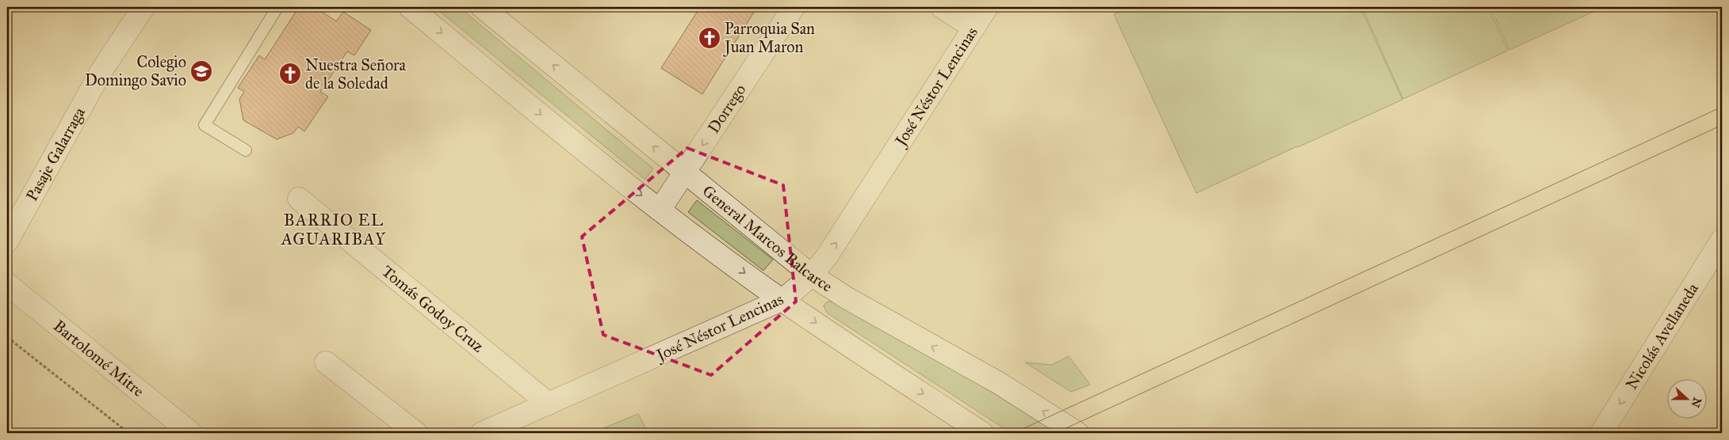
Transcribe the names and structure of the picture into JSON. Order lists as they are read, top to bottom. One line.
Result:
{"streets":{"street":["José Néstor Lencinas","Dorrego","Pasaje Galarraga","General Marcos Balcarce","Tomás Godoy Cruz","Nicolás Avellaneda","Bartolomé Mitre"]},"crossings":[["José Néstor Lencinas","General Marcos Balcarce"],["José Néstor Lencinas","Tomás Godoy Cruz"],["Dorrego","General Marcos Balcarce"]],"one_way":["José Néstor Lencinas","Dorrego","Nicolás Avellaneda"],"districts":["BARRIO EL AGUARIBAY"],"places":{"church":["Parroquia San Juan Maron","Nuestra Señora de la Soledad"],"school or university":["Colegio Domingo Savio"]},"north":"right"}
